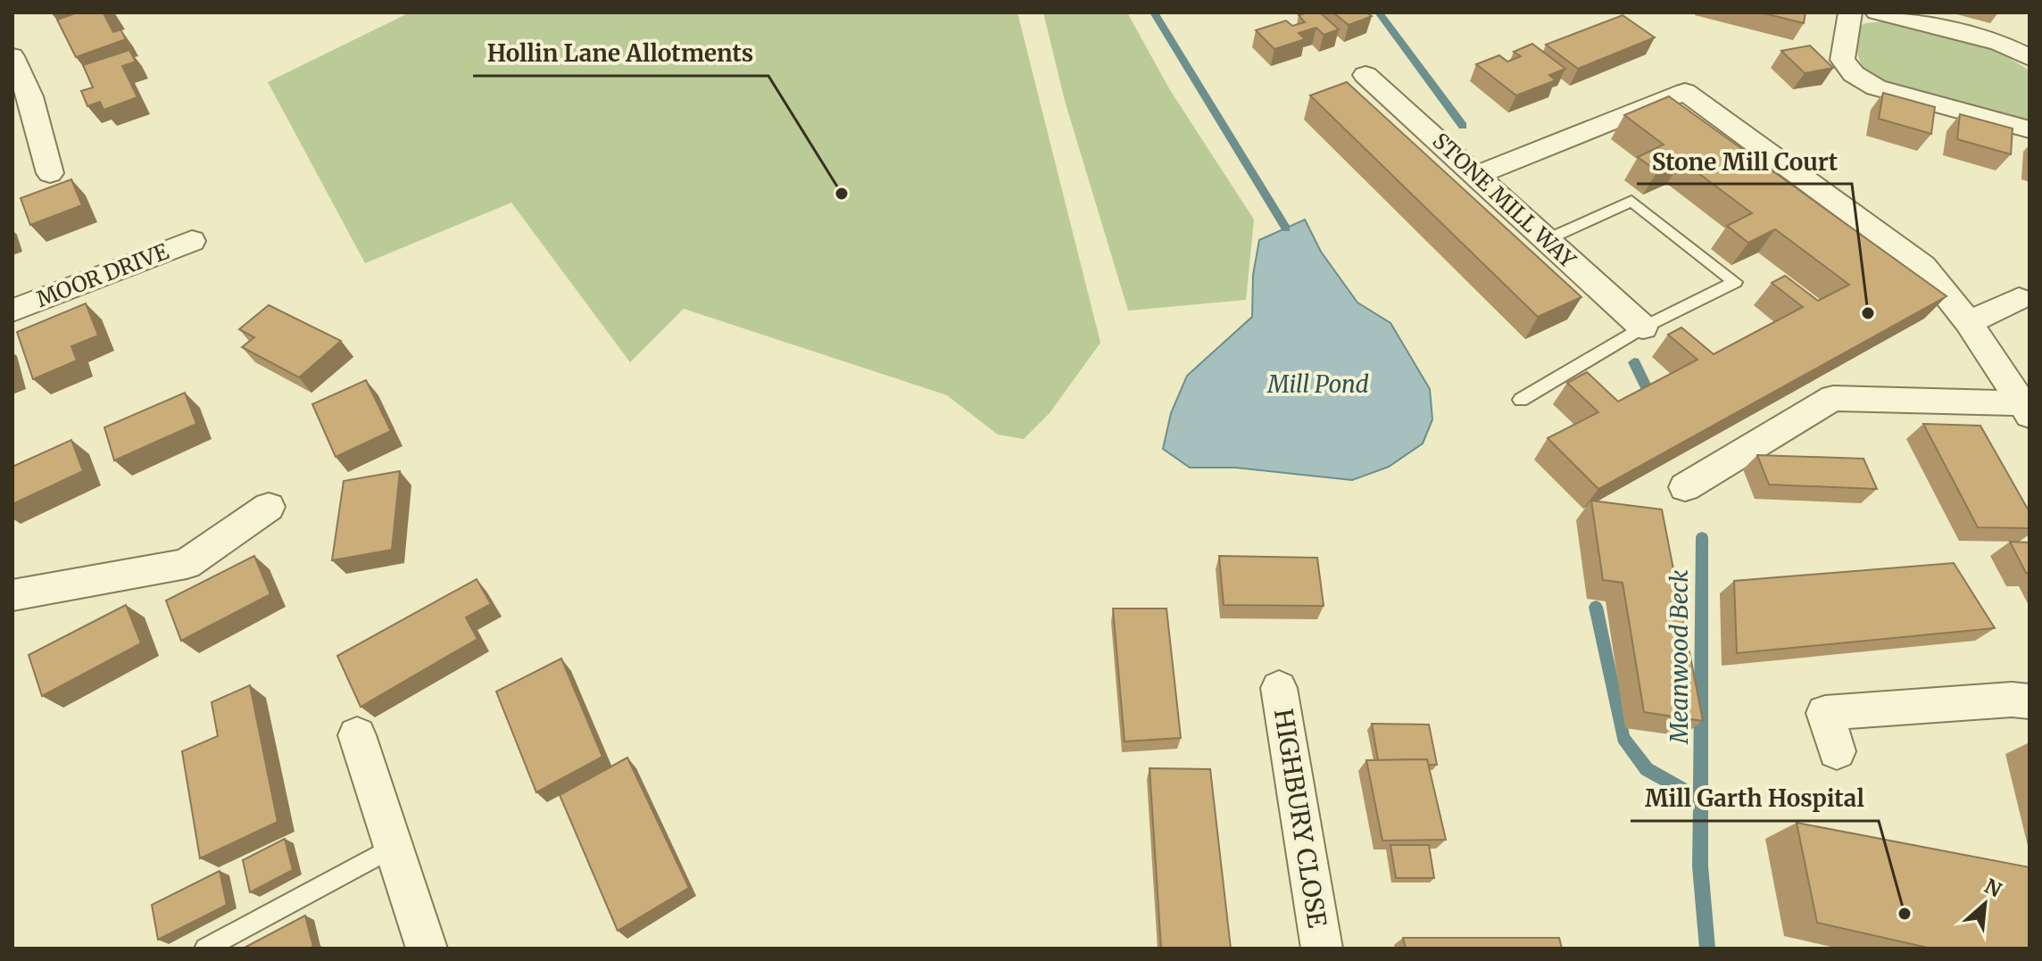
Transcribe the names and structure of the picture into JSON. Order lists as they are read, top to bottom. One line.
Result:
{"streets":{"street":["STONE MILL WAY","MOOR DRIVE","HIGHBURY CLOSE"]},"water":["Mill Pond","Meanwood Beck"],"places":["Hollin Lane Allotments","Stone Mill Court","Mill Garth Hospital"],"north":"top right"}
